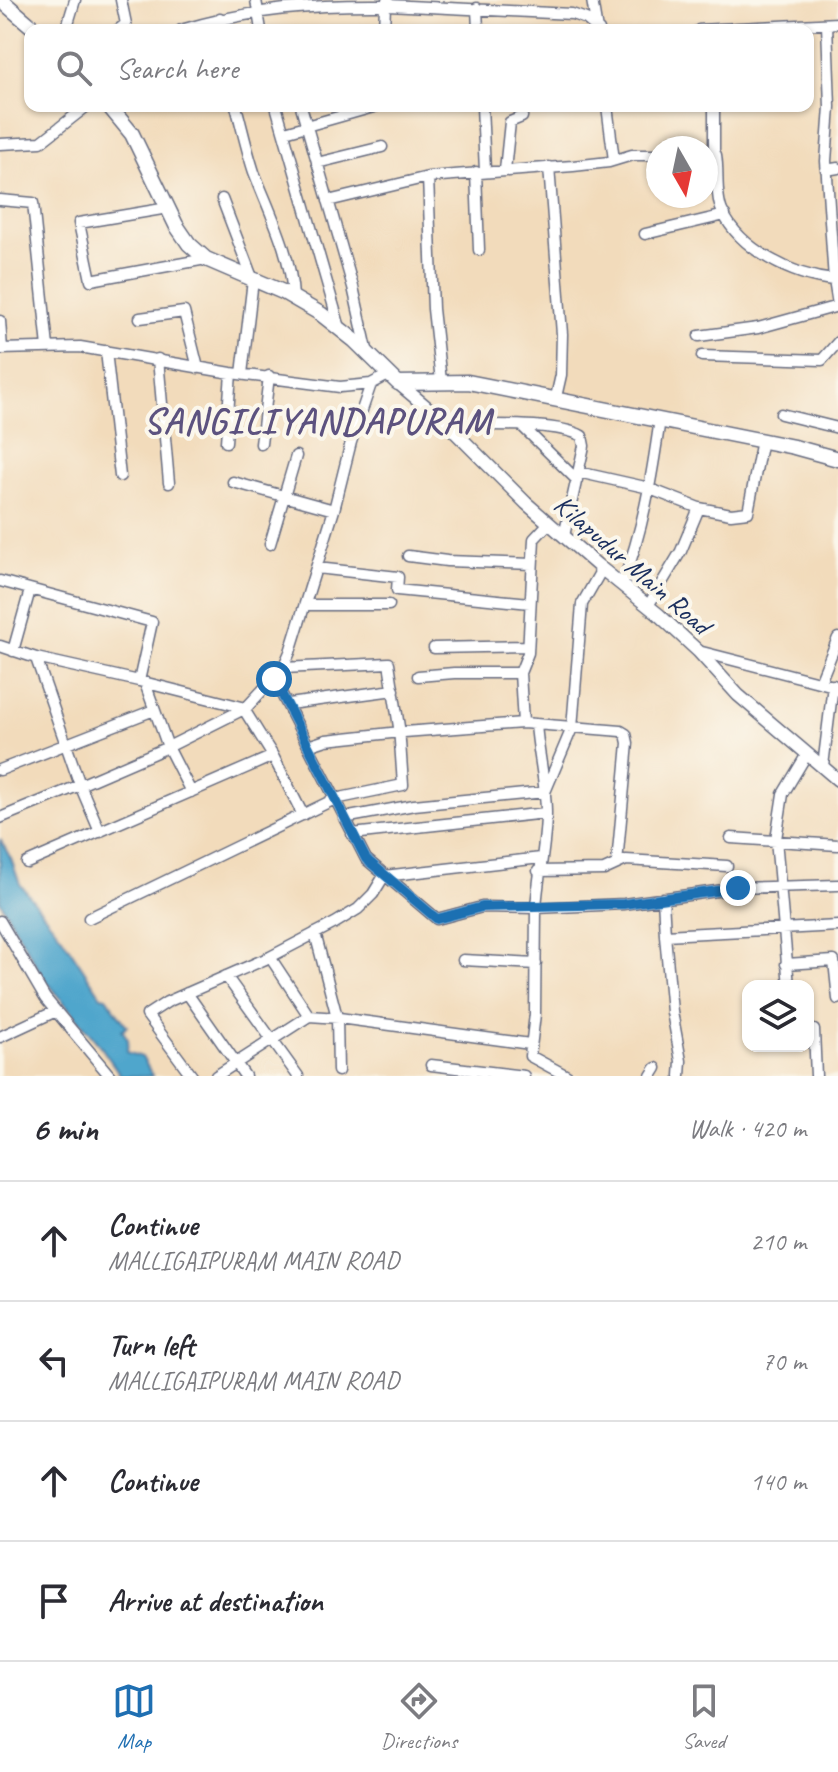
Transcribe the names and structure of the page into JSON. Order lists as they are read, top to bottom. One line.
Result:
{"streets":{"street":["Kilapudur Main Road"]},"districts":["SANGILIYANDAPURAM"],"north":"bottom","page":{"search":"Search here","heading":["6 min","Walk · 420 m"],"list":[["Continue","MALLIGAIPURAM MAIN ROAD","210 m"],["Turn left","MALLIGAIPURAM MAIN ROAD","70 m"],["Continue","140 m"],"Arrive at destination"],"nav":["Map","Directions","Saved"]}}
